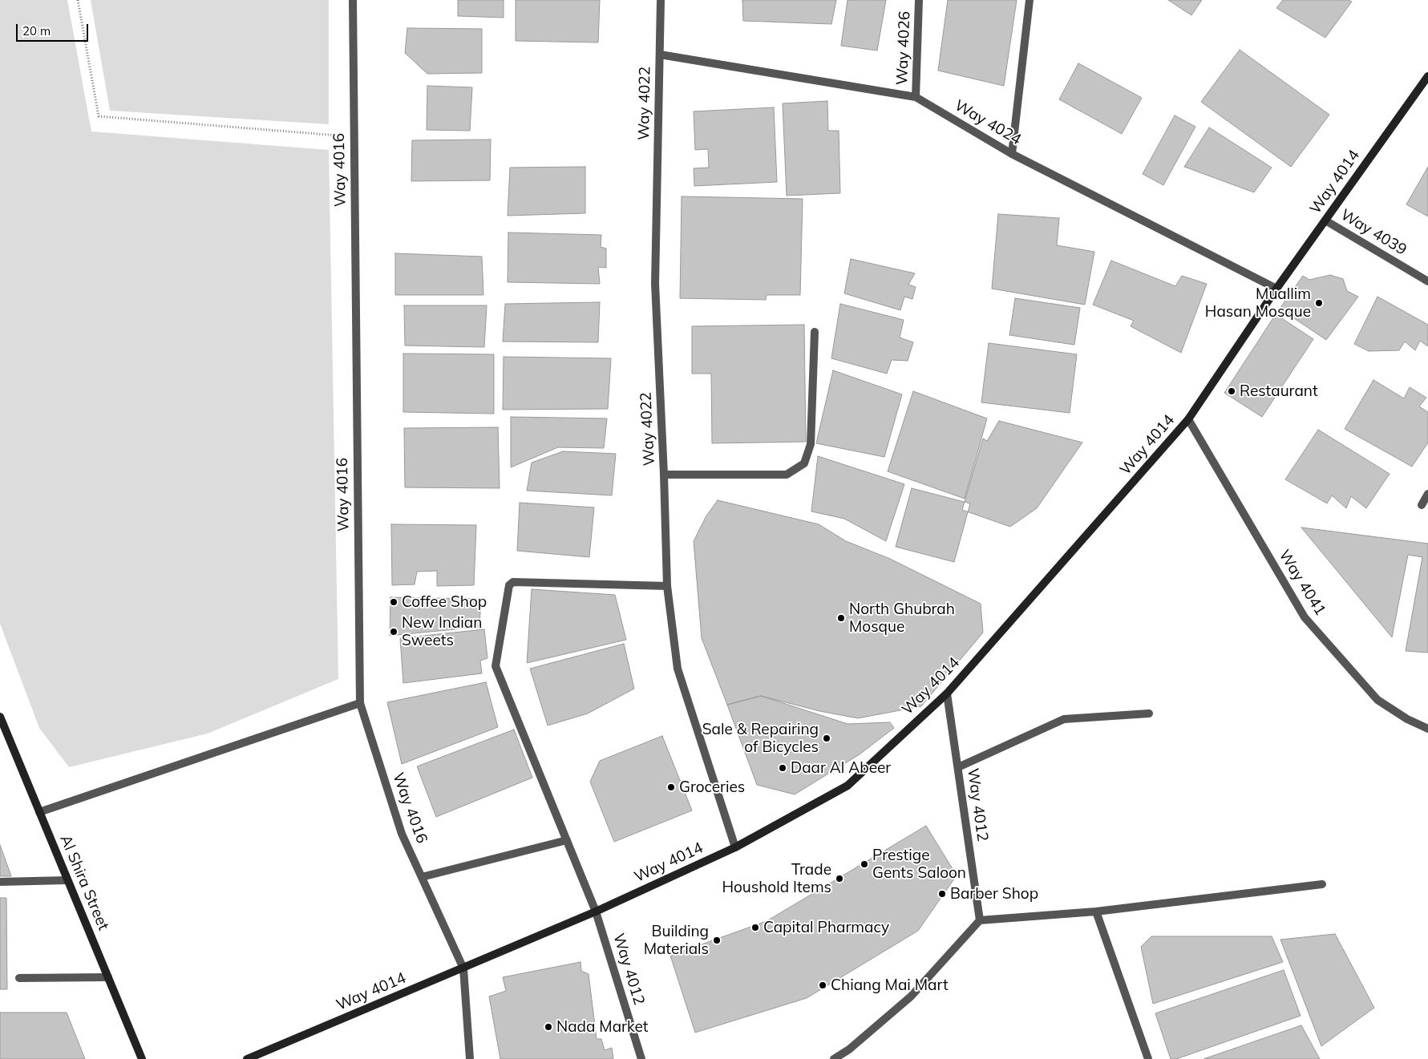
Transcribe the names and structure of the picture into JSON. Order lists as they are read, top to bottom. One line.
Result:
{"streets":{"street":["Way 4026","Way 4022","Way 4024","Way 4016","Way 4014","Way 4039","Way 4041","Way 4012","Al Shira Street"]},"crossings":[["Way 4026","Way 4024"],["Way 4022","Way 4024"],["Way 4022","Way 4014"],["Way 4022","Way 4012"],["Way 4024","Way 4014"],["Way 4016","Way 4014"],["Way 4014","Way 4039"],["Way 4014","Way 4041"],["Way 4014","Way 4012"]],"places":["Muallim Hasan Mosque","Restaurant","Coffee Shop","North Ghubrah Mosque","New Indian Sweets","Sale & Repairing of Bicycles","Daar Al Abeer","Groceries","Prestige Gents Saloon","Trade Houshold Items","Barber Shop","Capital Pharmacy","Building Materials","Chiang Mai Mart","Nada Market"],"scale_bar":"20 m"}
